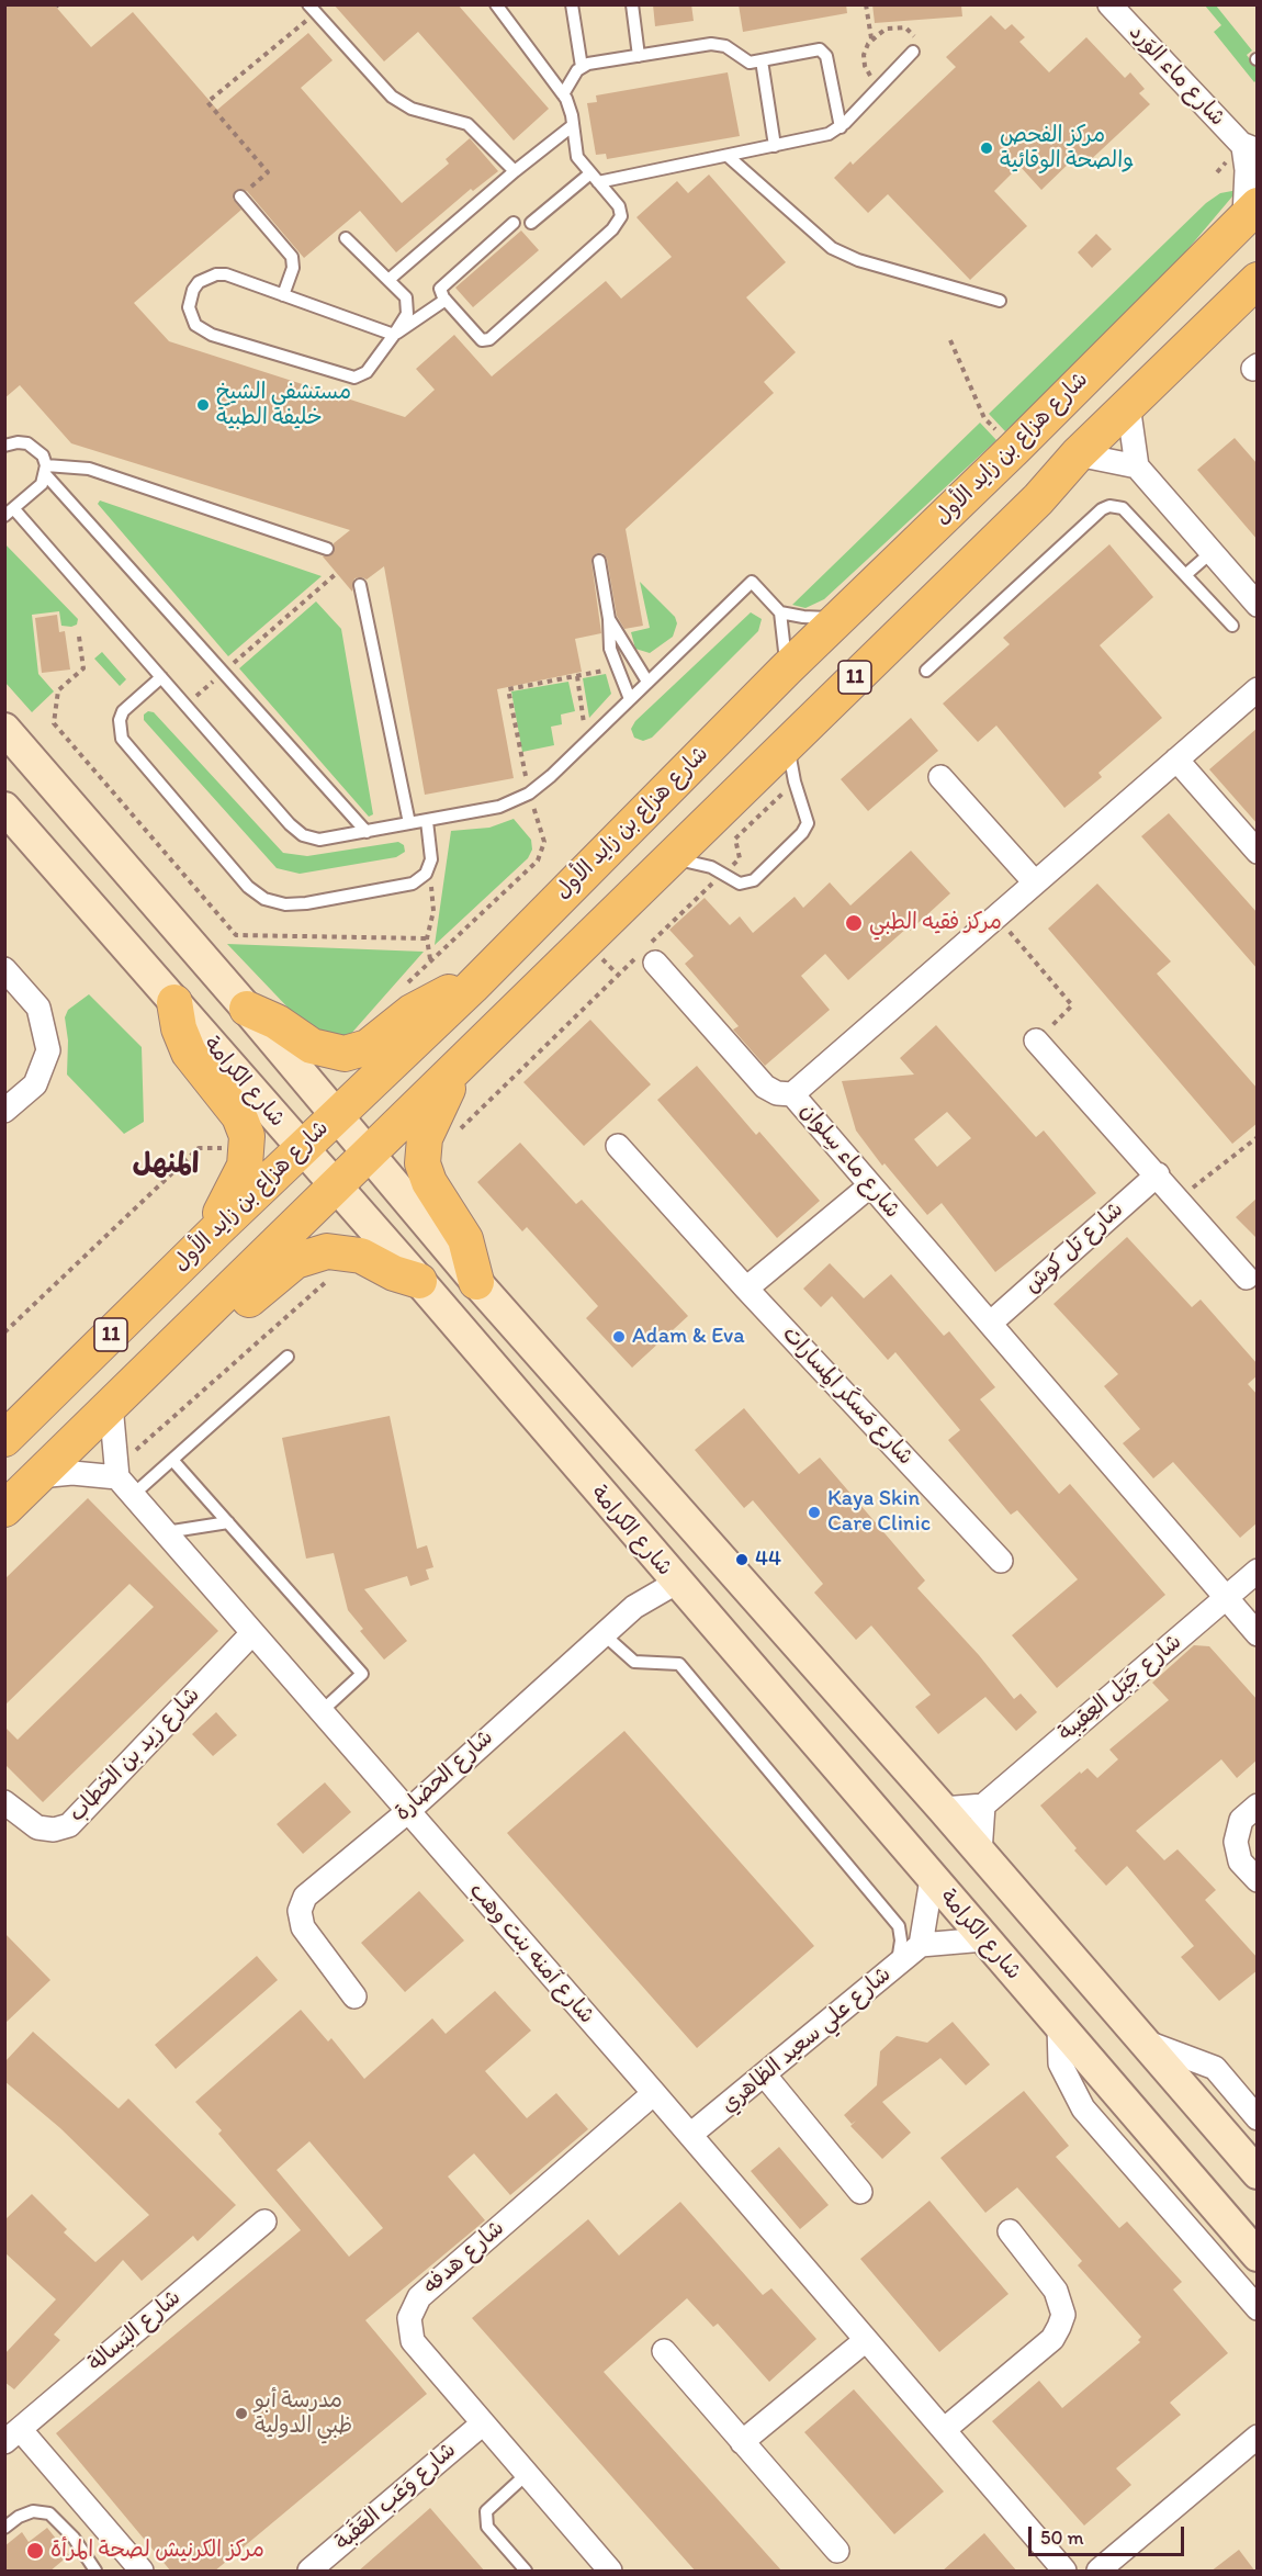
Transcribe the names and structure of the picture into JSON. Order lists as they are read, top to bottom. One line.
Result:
{"streets":{"main road":["شارع هزاع بن زايد الأول","11","شارع الكرامة"],"street":["شارع ماء الوَرد","شارع ماء سِلوان","شارع تل كوش","شارع مَسكَر المِسارات","شارع جَبَل العِقيبة","شارع زيد بن الخطاب","شارع الحضارة","شارع آمنه بنت وهب","شارع علي سعيد الظاهري","شارع هدفه","شارع البَسالة","شارع وَعَب العَقَبة"]},"crossings":[["شارع ماء الوَرد","شارع هزاع بن زايد الأول"],["شارع هزاع بن زايد الأول","شارع الكرامة"],["11","شارع الكرامة"],["شارع الكرامة","شارع الحضارة"],["شارع ماء سِلوان","شارع تل كوش"],["شارع ماء سِلوان","شارع جَبَل العِقيبة"],["شارع زيد بن الخطاب","شارع آمنه بنت وهب"],["شارع الحضارة","شارع آمنه بنت وهب"],["شارع آمنه بنت وهب","شارع علي سعيد الظاهري"],["شارع آمنه بنت وهب","شارع هدفه"],["شارع هدفه","شارع وَعَب العَقَبة"]],"districts":["المنهل"],"places":["مركز الفحص والصحة الوقائية","مستشفي الشيخ خليفة الطبية","مركز فقيه الطبي","Adam & Eva","Kaya Skin Care Clinic","44","مدرسة أبو ظبي الدولية","مركز الكرنيش لصحة المرأة"],"scale_bar":"50 m"}
